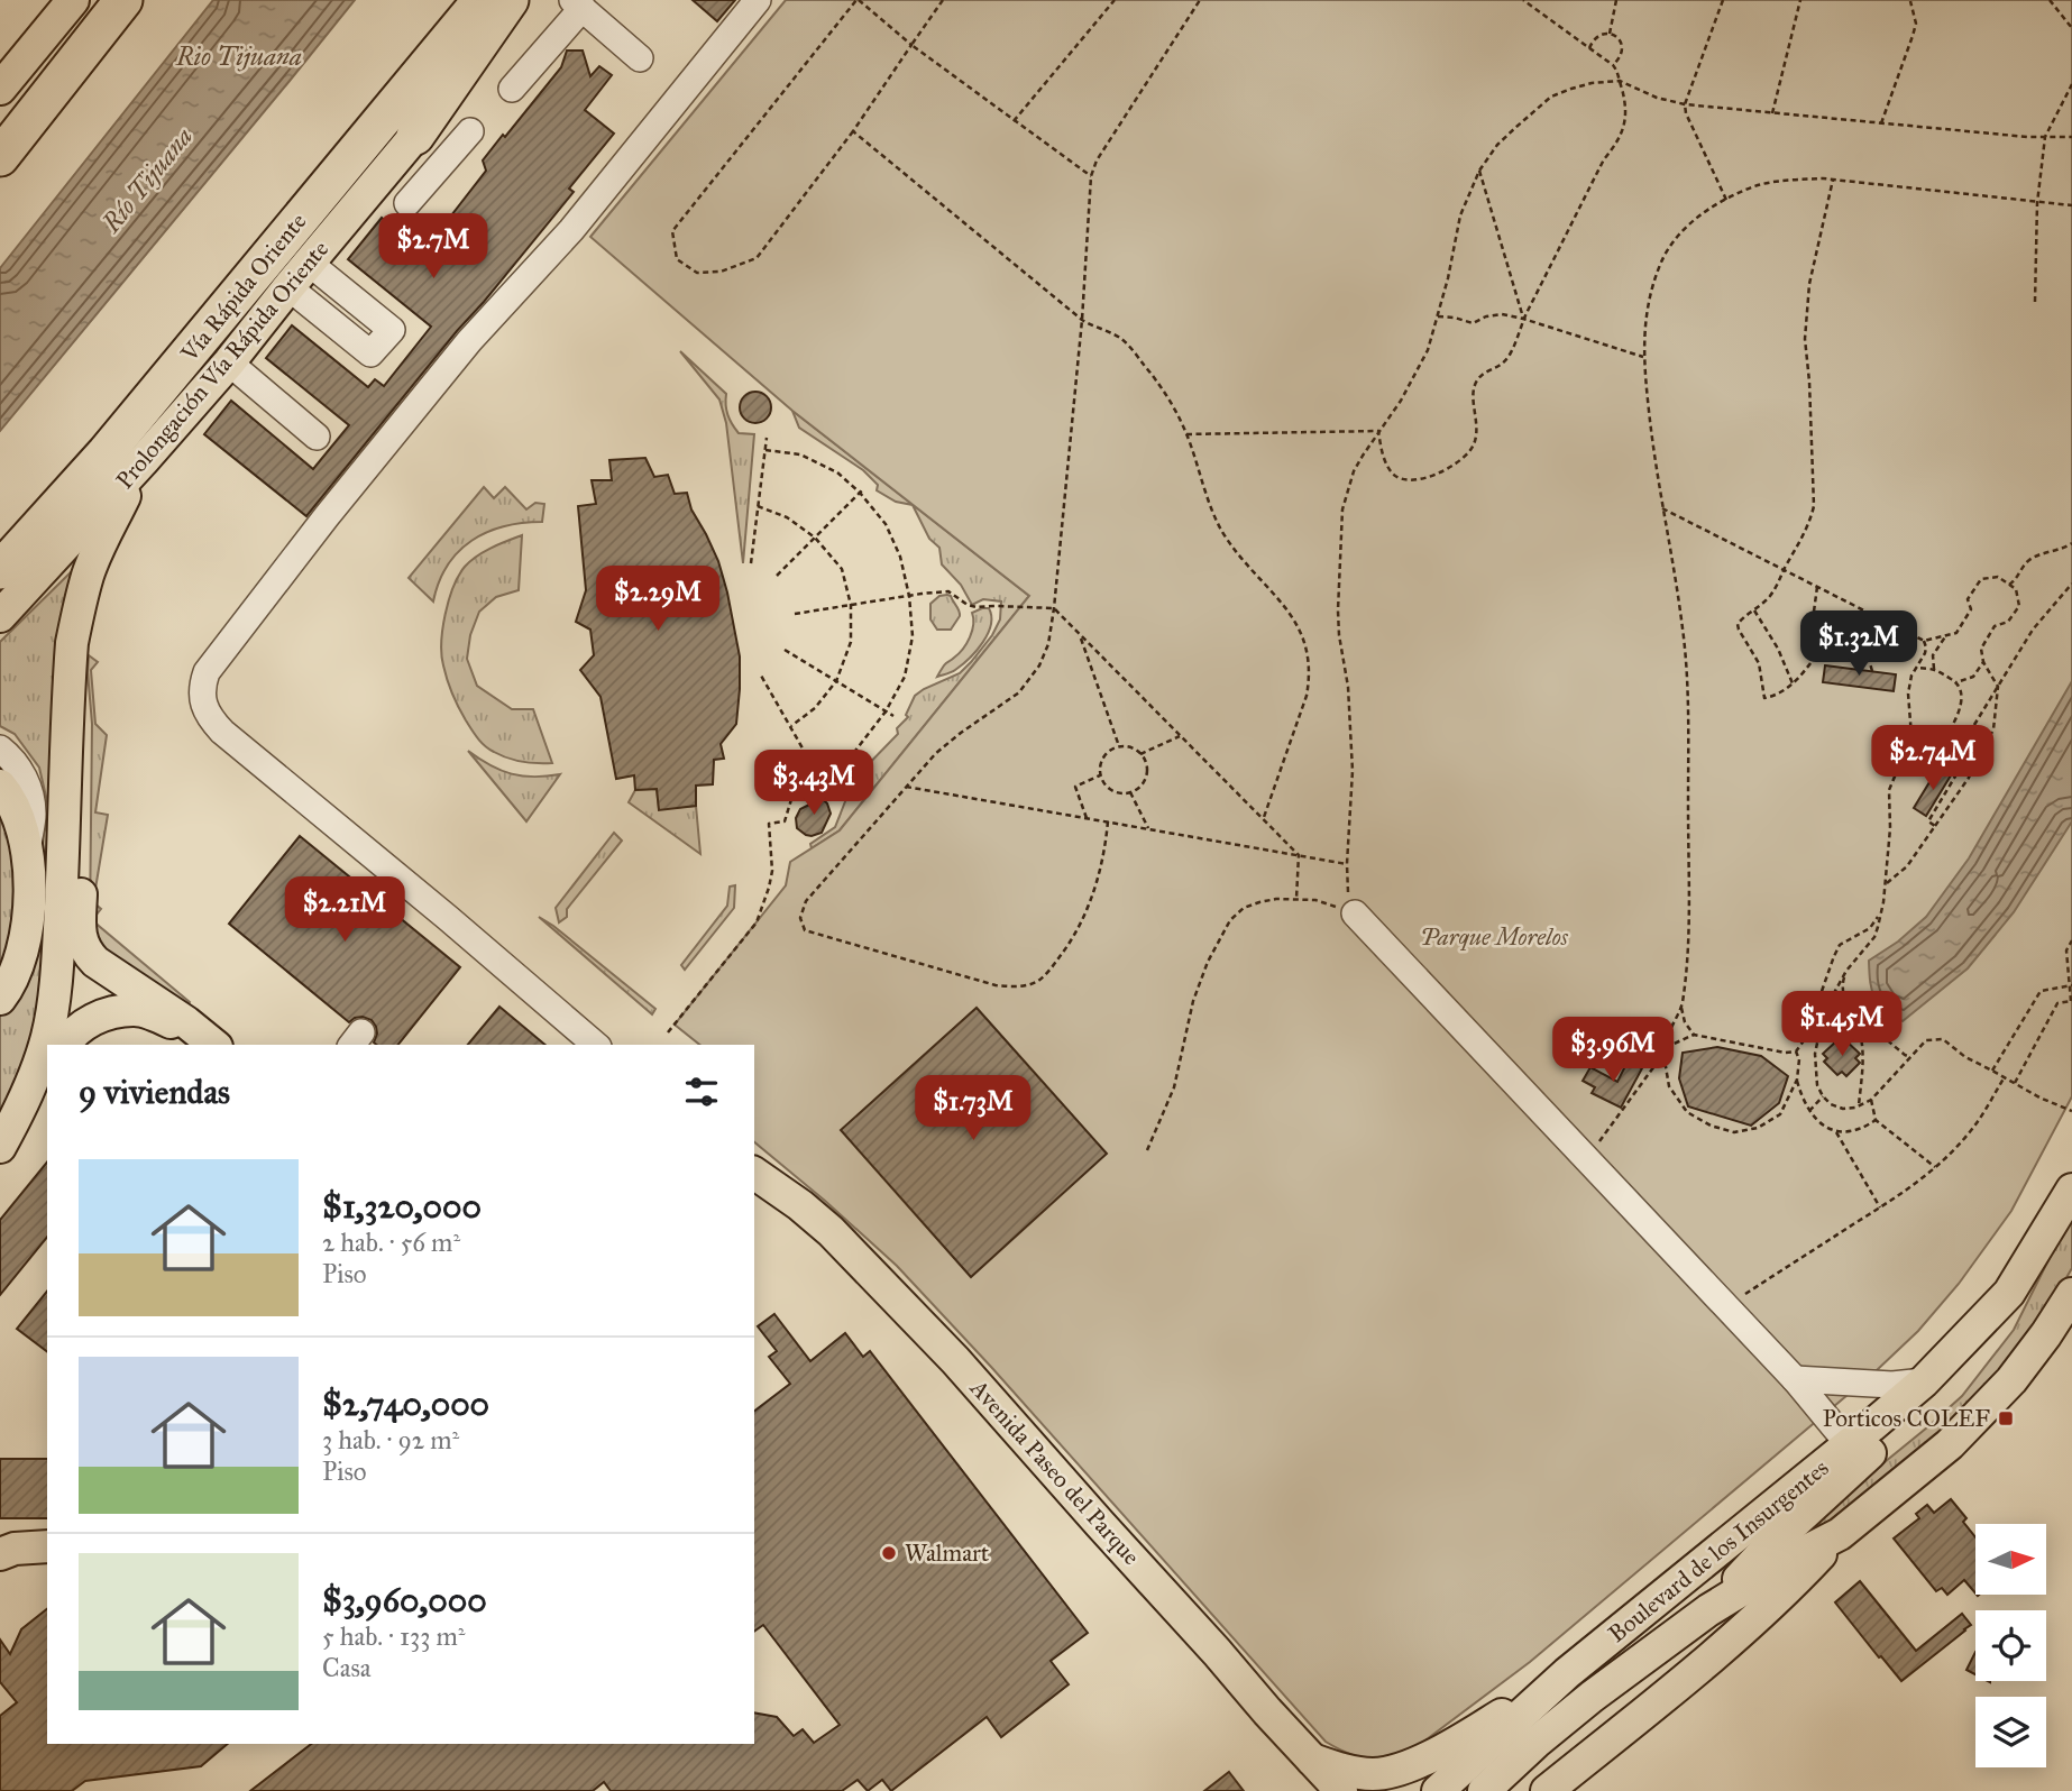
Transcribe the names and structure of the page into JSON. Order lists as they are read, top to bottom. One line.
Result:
{"streets":{"highway":["Vía Rápida Oriente"],"main road":["Prolongación Vía Rápida Oriente","Avenida Paseo del Parque","Boulevard de los Insurgentes"]},"water":["Rio Tijuana","Río Tijuana"],"parks":["Parque Morelos"],"places":{"transit":["Porticos COLEF"],"other":["Walmart"]},"north":"right","page":{"price":["$2.7M","$2.29M","$1.32M","$2.74M","$3.43M","$2.21M","$1.45M","$3.96M","$1.73M"],"heading":"9 viviendas","list":[{"name":"$1,320,000","note":"2 hab. · 56 m² · Piso"},{"name":"$2,740,000","note":"3 hab. · 92 m² · Piso"},{"name":"$3,960,000","note":"5 hab. · 133 m² · Casa"}]}}
